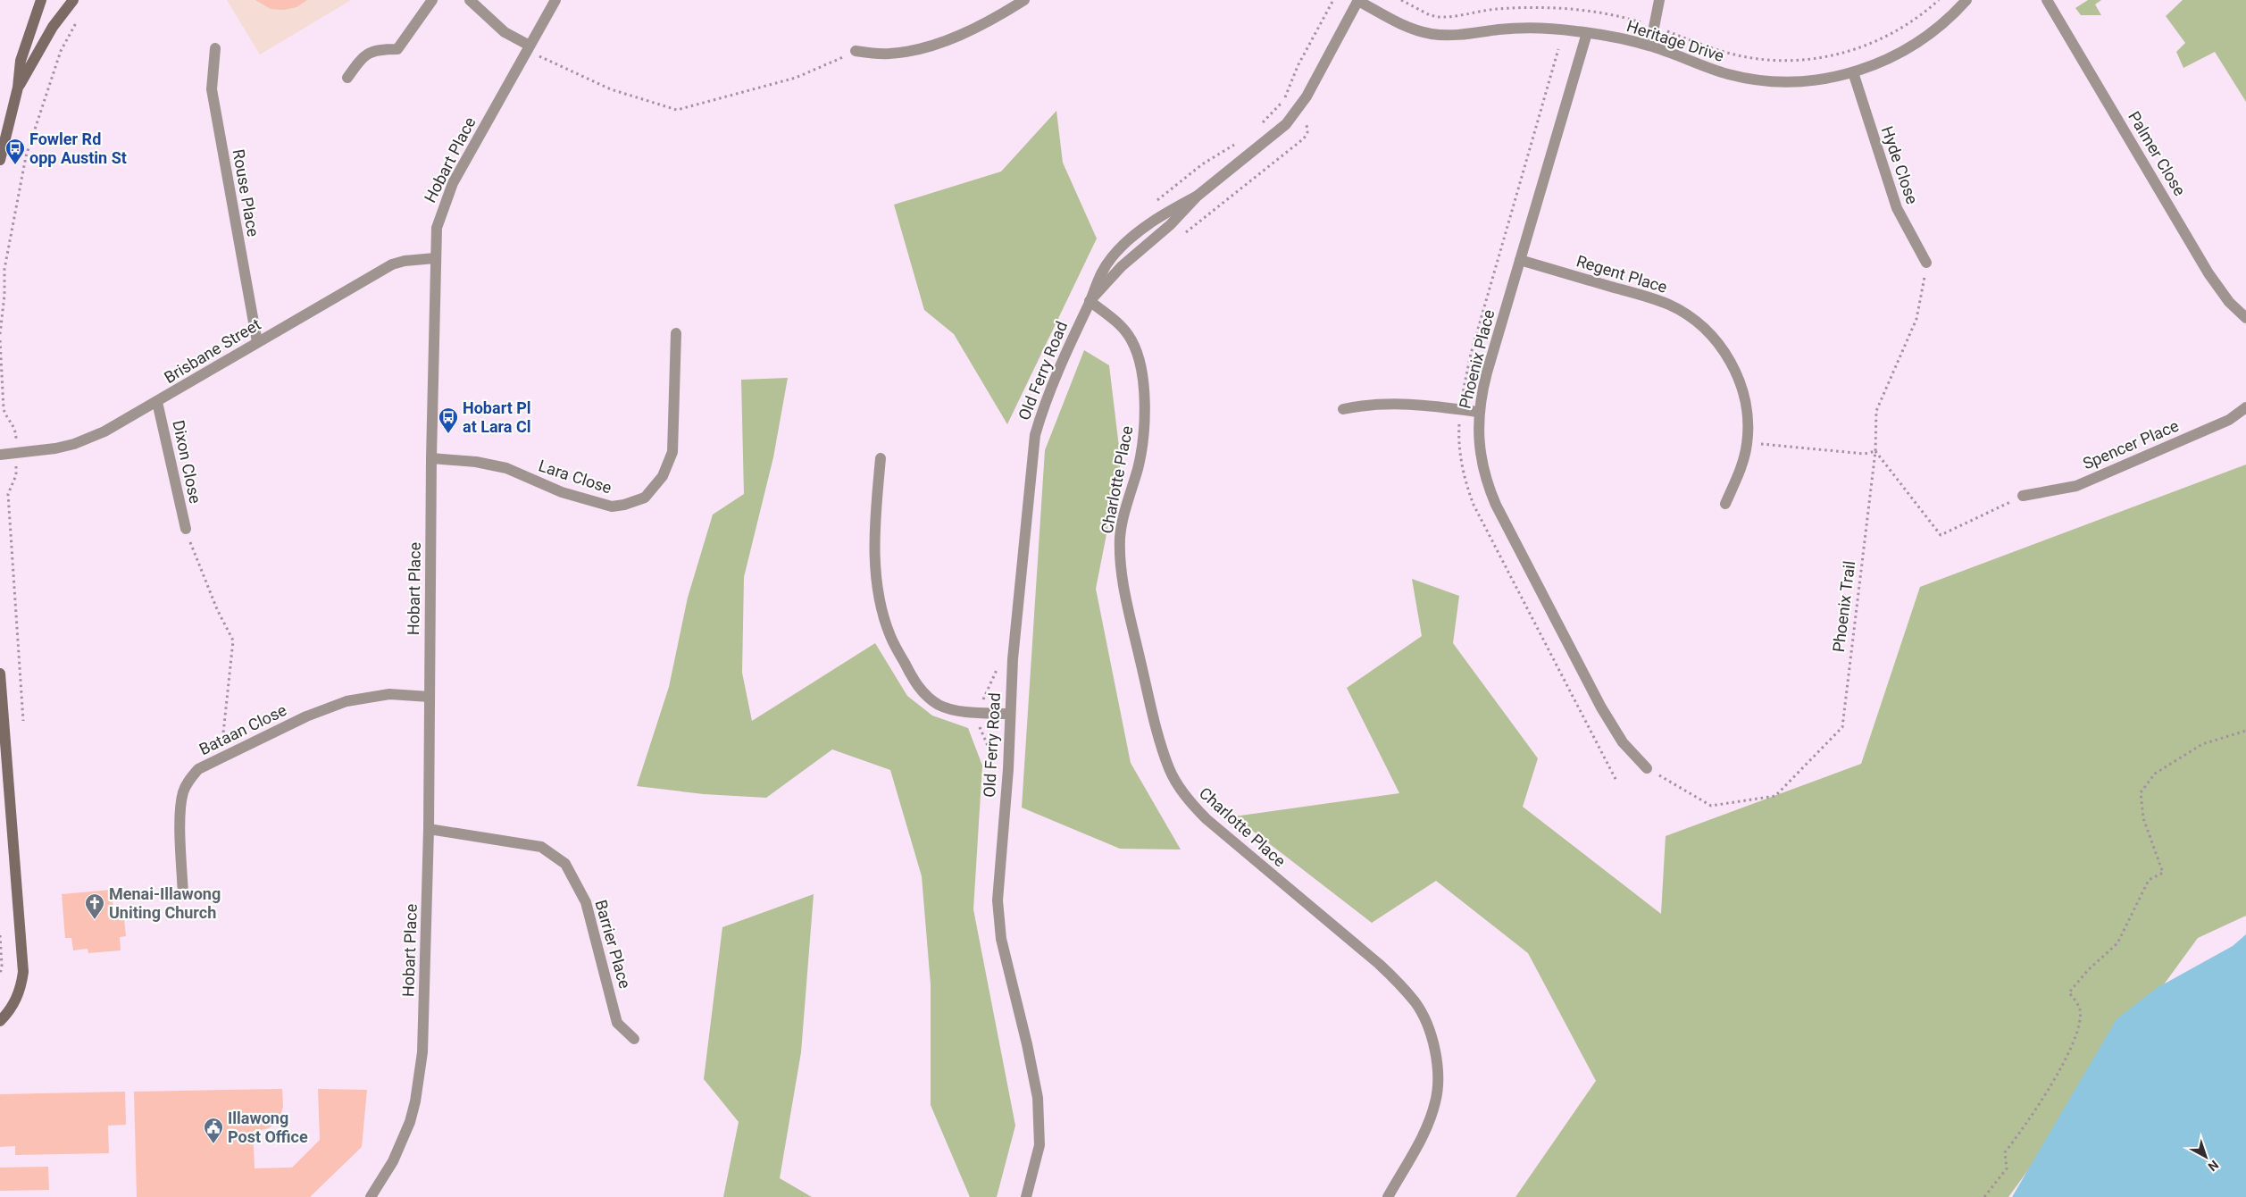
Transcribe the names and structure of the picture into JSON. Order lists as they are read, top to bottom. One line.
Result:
{"streets":{"street":["Heritage Drive","Palmer Close","Hobart Place","Hyde Close","Rouse Place","Regent Place","Brisbane Street","Phoenix Place","Old Ferry Road","Spencer Place","Dixon Close","Lara Close","Charlotte Place","Bataan Close","Barrier Place"],"path":["Phoenix Trail"]},"crossings":[["Heritage Drive","Hyde Close"],["Heritage Drive","Phoenix Place"],["Heritage Drive","Old Ferry Road"],["Hobart Place","Brisbane Street"],["Hobart Place","Lara Close"],["Hobart Place","Bataan Close"],["Hobart Place","Barrier Place"],["Hyde Close","Phoenix Trail"],["Rouse Place","Brisbane Street"],["Regent Place","Phoenix Place"],["Brisbane Street","Dixon Close"],["Phoenix Place","Phoenix Trail"],["Old Ferry Road","Charlotte Place"]],"places":{"bus stop":["Fowler Rd opp Austin St","Hobart Pl at Lara Cl"],"church":["Menai-Illawong Uniting Church"],"public building":["Illawong Post Office"]},"north":"bottom right"}
